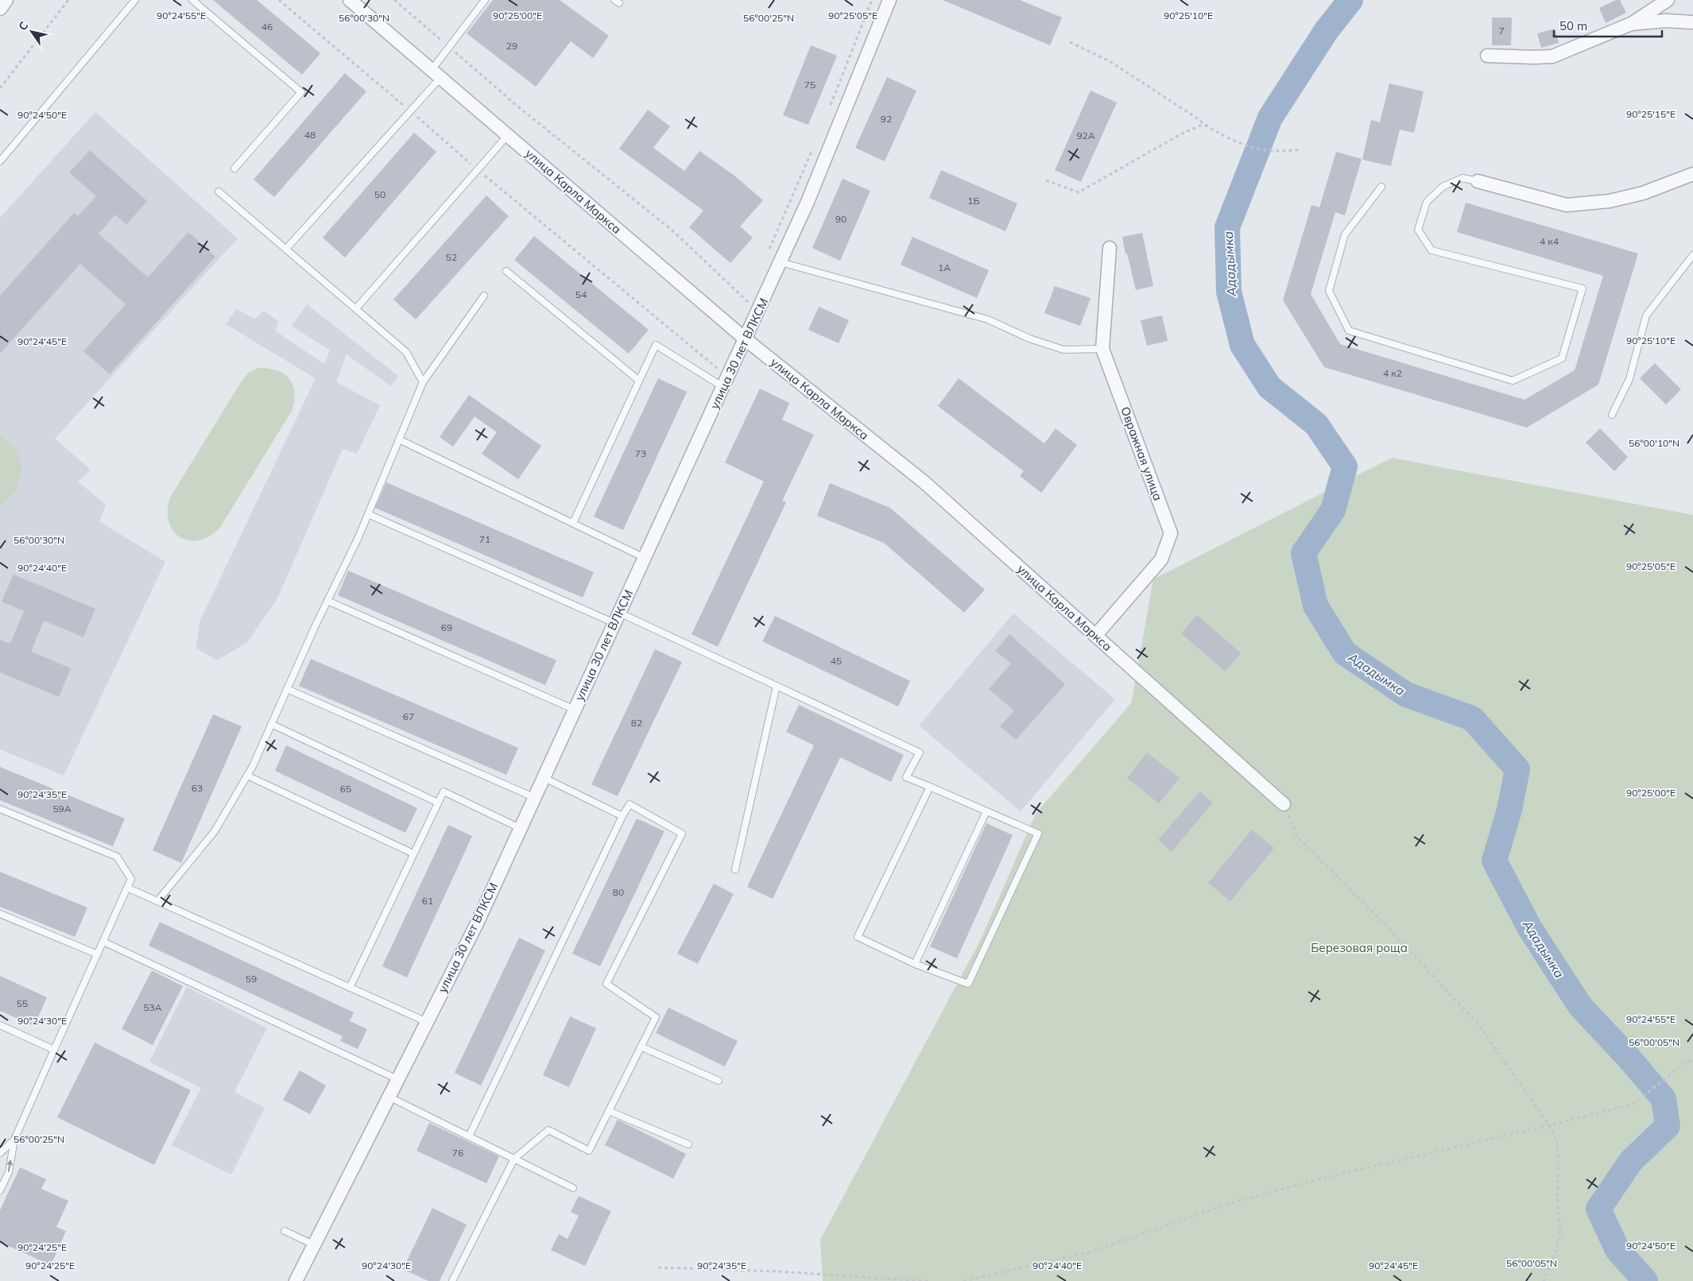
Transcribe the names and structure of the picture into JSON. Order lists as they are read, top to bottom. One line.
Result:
{"streets":{"street":["улица Карла Маркса","улица 30 лет ВЛКСМ","Овражная улица"]},"crossings":[["улица Карла Маркса","улица 30 лет ВЛКСМ"],["улица Карла Маркса","Овражная улица"]],"water":["Ададымка"],"parks":["Березовая роща"],"house_numbers":["46","7","29","75","92","48","92А","50","1Б","90","4 к4","52","1А","54","4 к2","73","71","69","45","67","82","63","65","59А","80","61","59","55","53А","76"],"scale_bar":"50 m","north":"top left","coordinates":["90°24'55\"E","90°25'00\"E","90°25'10\"E","90°25'05\"E","56°00'30\"N","56°00'25\"N","90°25'15\"E","90°24'50\"E","90°24'45\"E","56°00'10\"N","90°24'40\"E","90°24'35\"E","90°24'30\"E","56°00'05\"N","90°24'25\"E"]}
